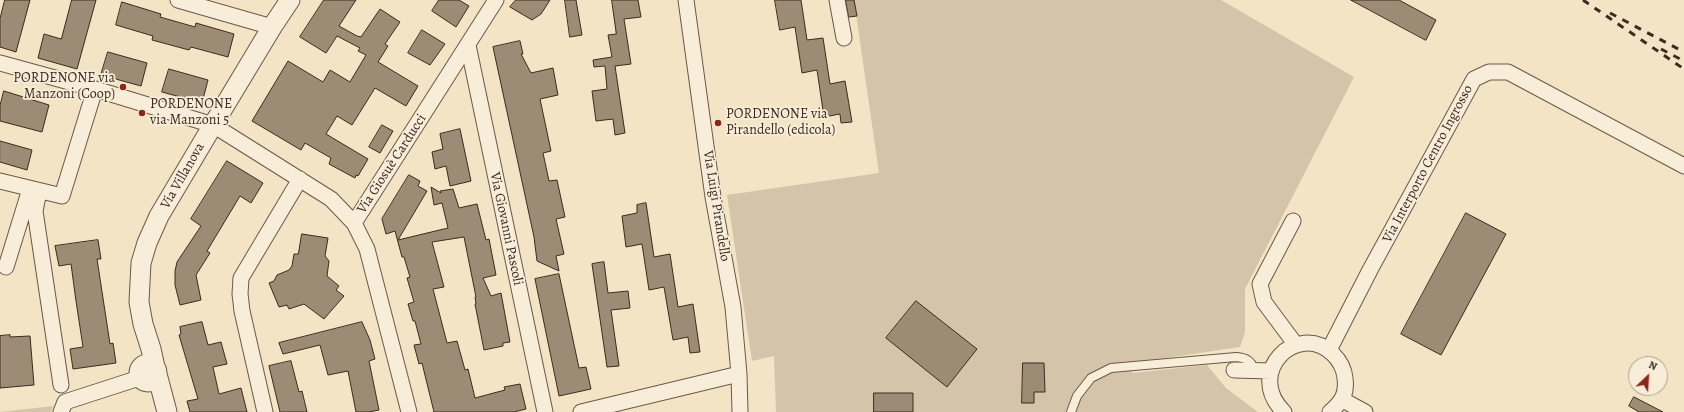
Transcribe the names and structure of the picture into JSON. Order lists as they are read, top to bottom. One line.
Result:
{"streets":{"street":["Via Giosuè Carducci","Via Interporto Centro Ingrosso","Via Villanova","Via Luigi Pirandello","Via Giovanni Pascoli"]},"crossings":[["Via Giosuè Carducci","Via Giovanni Pascoli"]],"places":["PORDENONE via Manzoni (Coop)","PORDENONE via Manzoni 5","PORDENONE via Pirandello (edicola)"],"north":"top right"}
